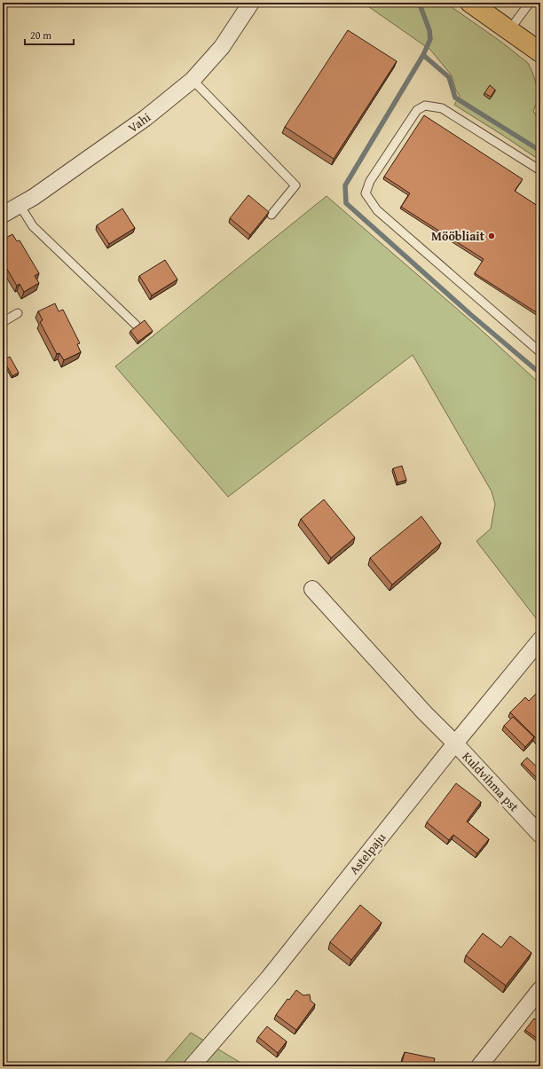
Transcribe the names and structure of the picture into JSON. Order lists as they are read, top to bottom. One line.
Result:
{"streets":{"street":["Vahi","Kuldvihma pst","Astelpaju"]},"crossings":[["Kuldvihma pst","Astelpaju"]],"places":["Mööbliait"],"scale_bar":"20 m"}
